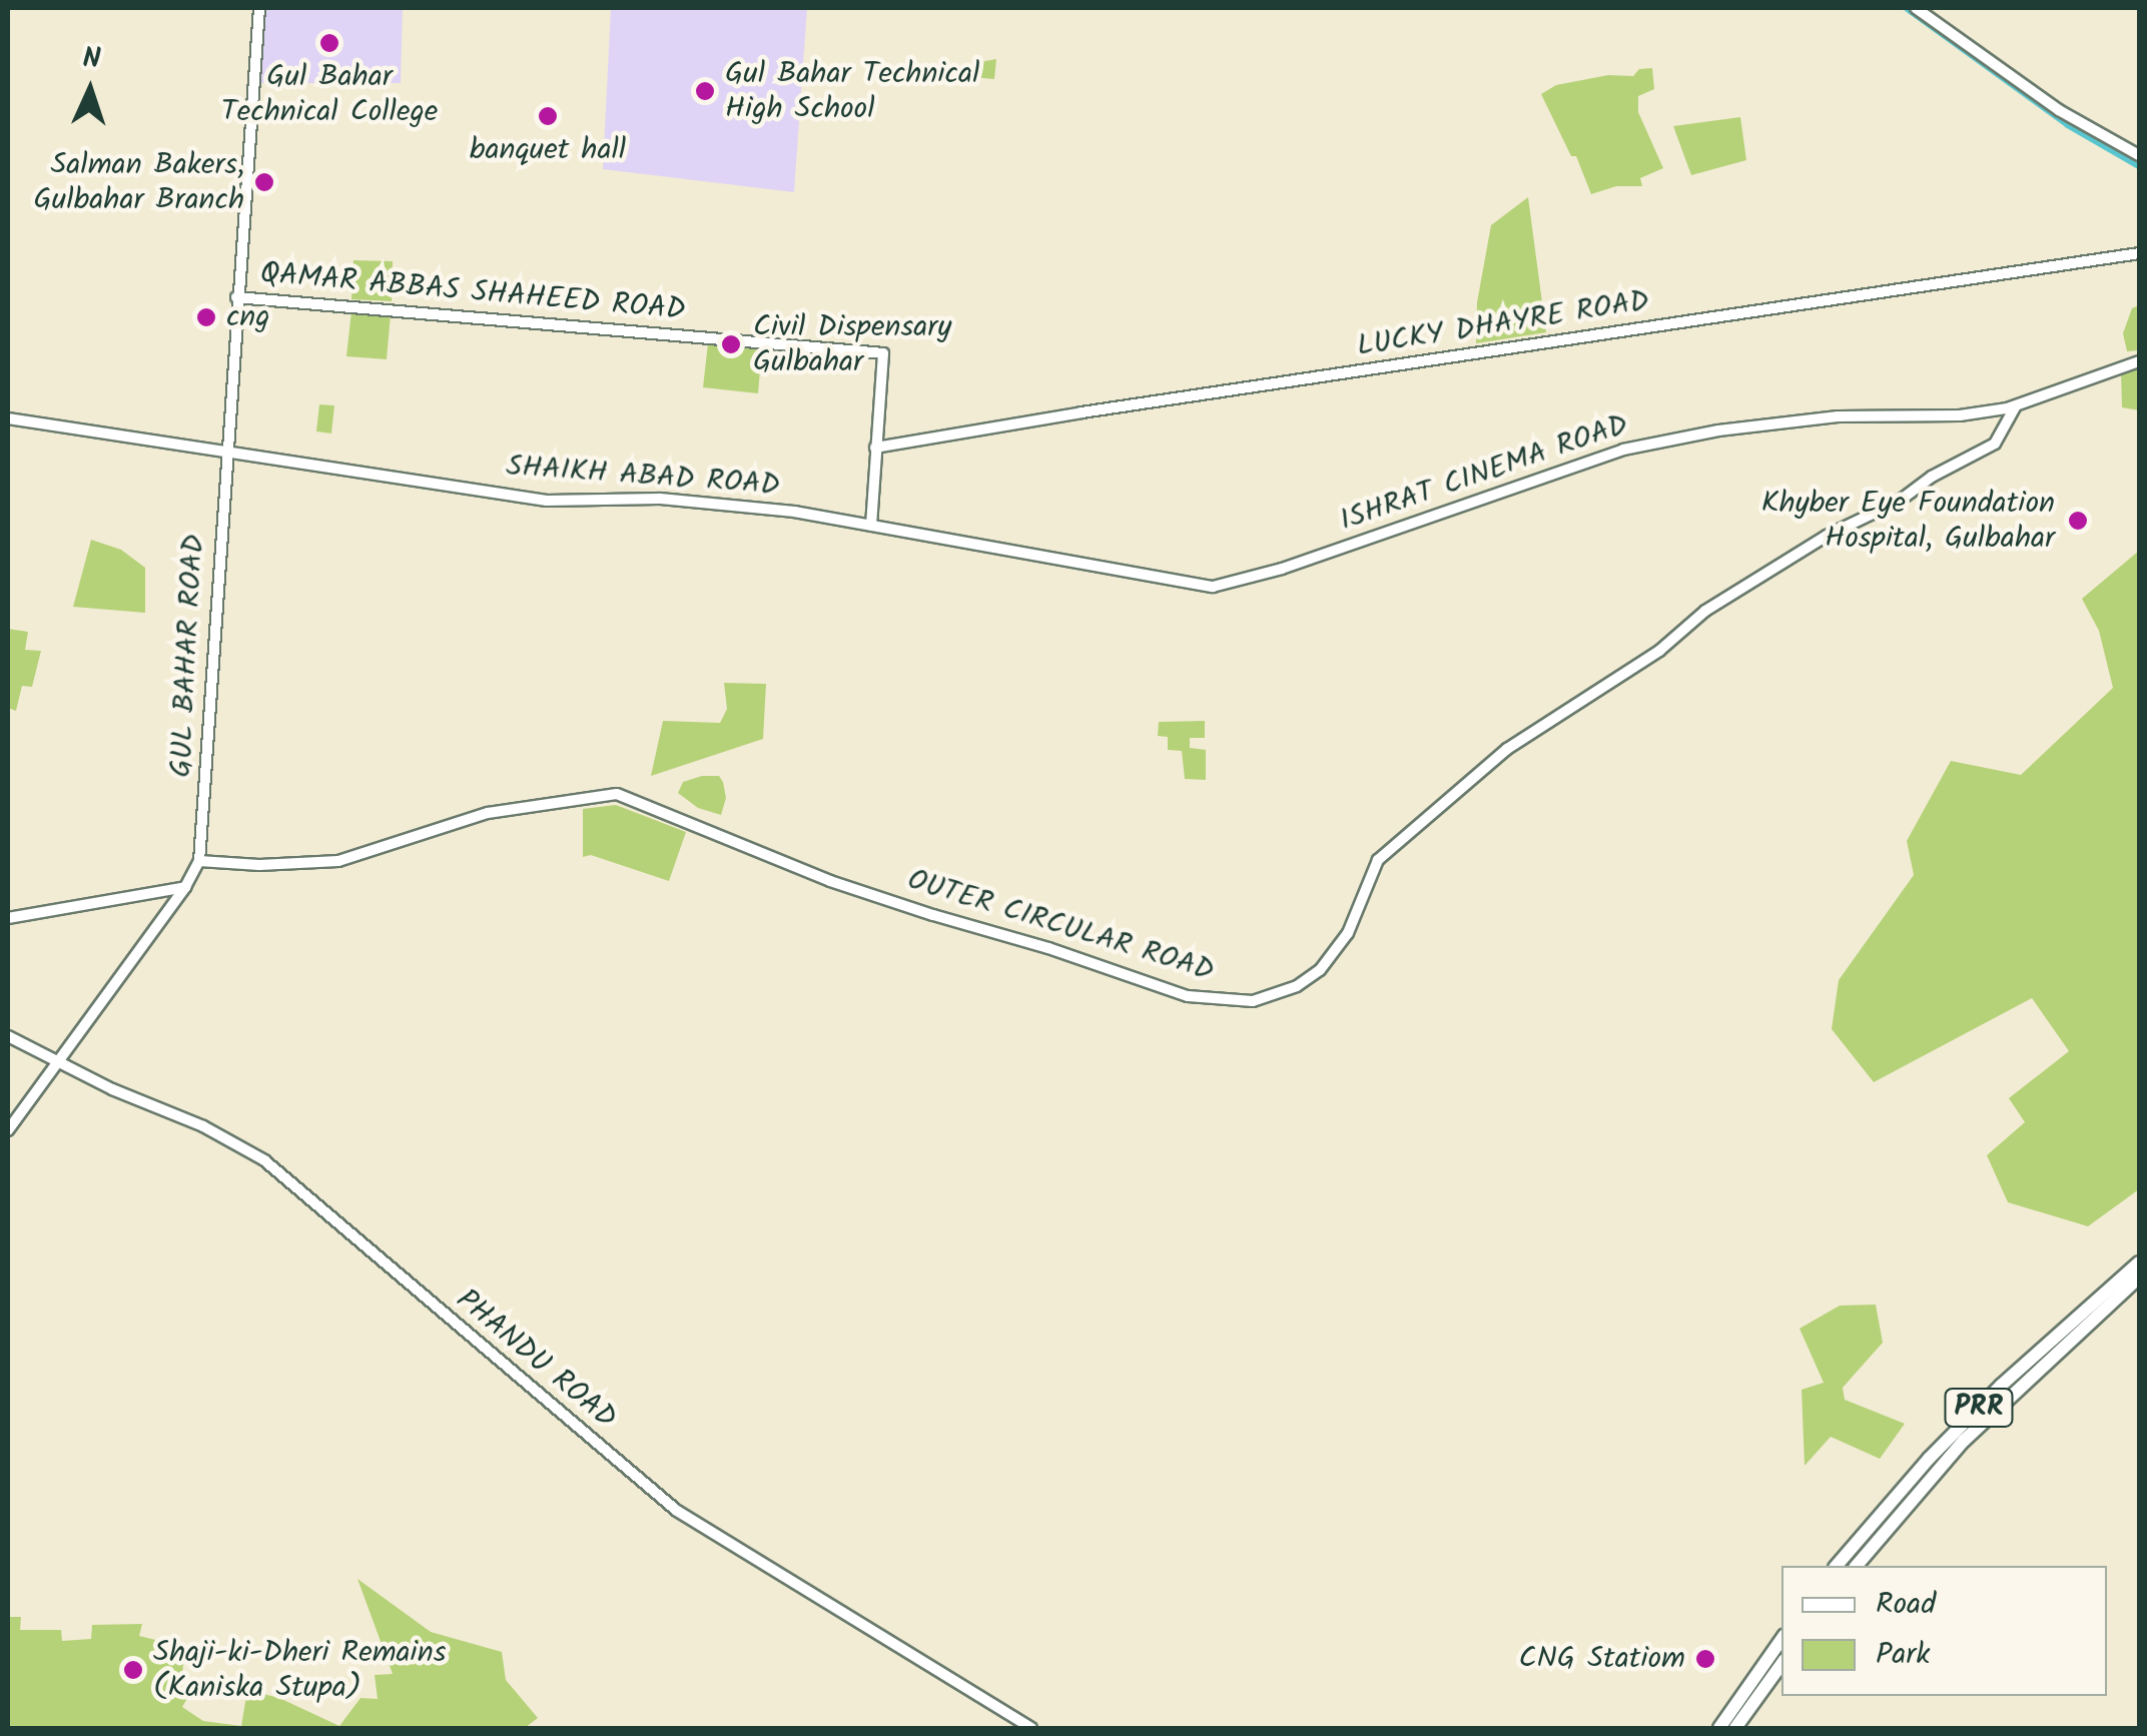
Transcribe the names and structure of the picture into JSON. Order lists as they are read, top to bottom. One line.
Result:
{"streets":{"highway":["PRR"],"main road":["QAMAR ABBAS SHAHEED ROAD","LUCKY DHAYRE ROAD","ISHRAT CINEMA ROAD","SHAIKH ABAD ROAD","GUL BAHAR ROAD","OUTER CIRCULAR ROAD","PHANDU ROAD"]},"crossings":[["QAMAR ABBAS SHAHEED ROAD","LUCKY DHAYRE ROAD"],["QAMAR ABBAS SHAHEED ROAD","GUL BAHAR ROAD"],["ISHRAT CINEMA ROAD","SHAIKH ABAD ROAD"],["ISHRAT CINEMA ROAD","OUTER CIRCULAR ROAD"],["SHAIKH ABAD ROAD","GUL BAHAR ROAD"],["GUL BAHAR ROAD","OUTER CIRCULAR ROAD"]],"places":["Gul Bahar Technical College","Gul Bahar Technical High School","banquet hall","Salman Bakers, Gulbahar Branch","cng","Civil Dispensary Gulbahar","Khyber Eye Foundation Hospital, Gulbahar","CNG Statiom","Shaji-ki-Dheri Remains (Kaniska Stupa)"],"legend":["Road","Park"],"north":"top"}
